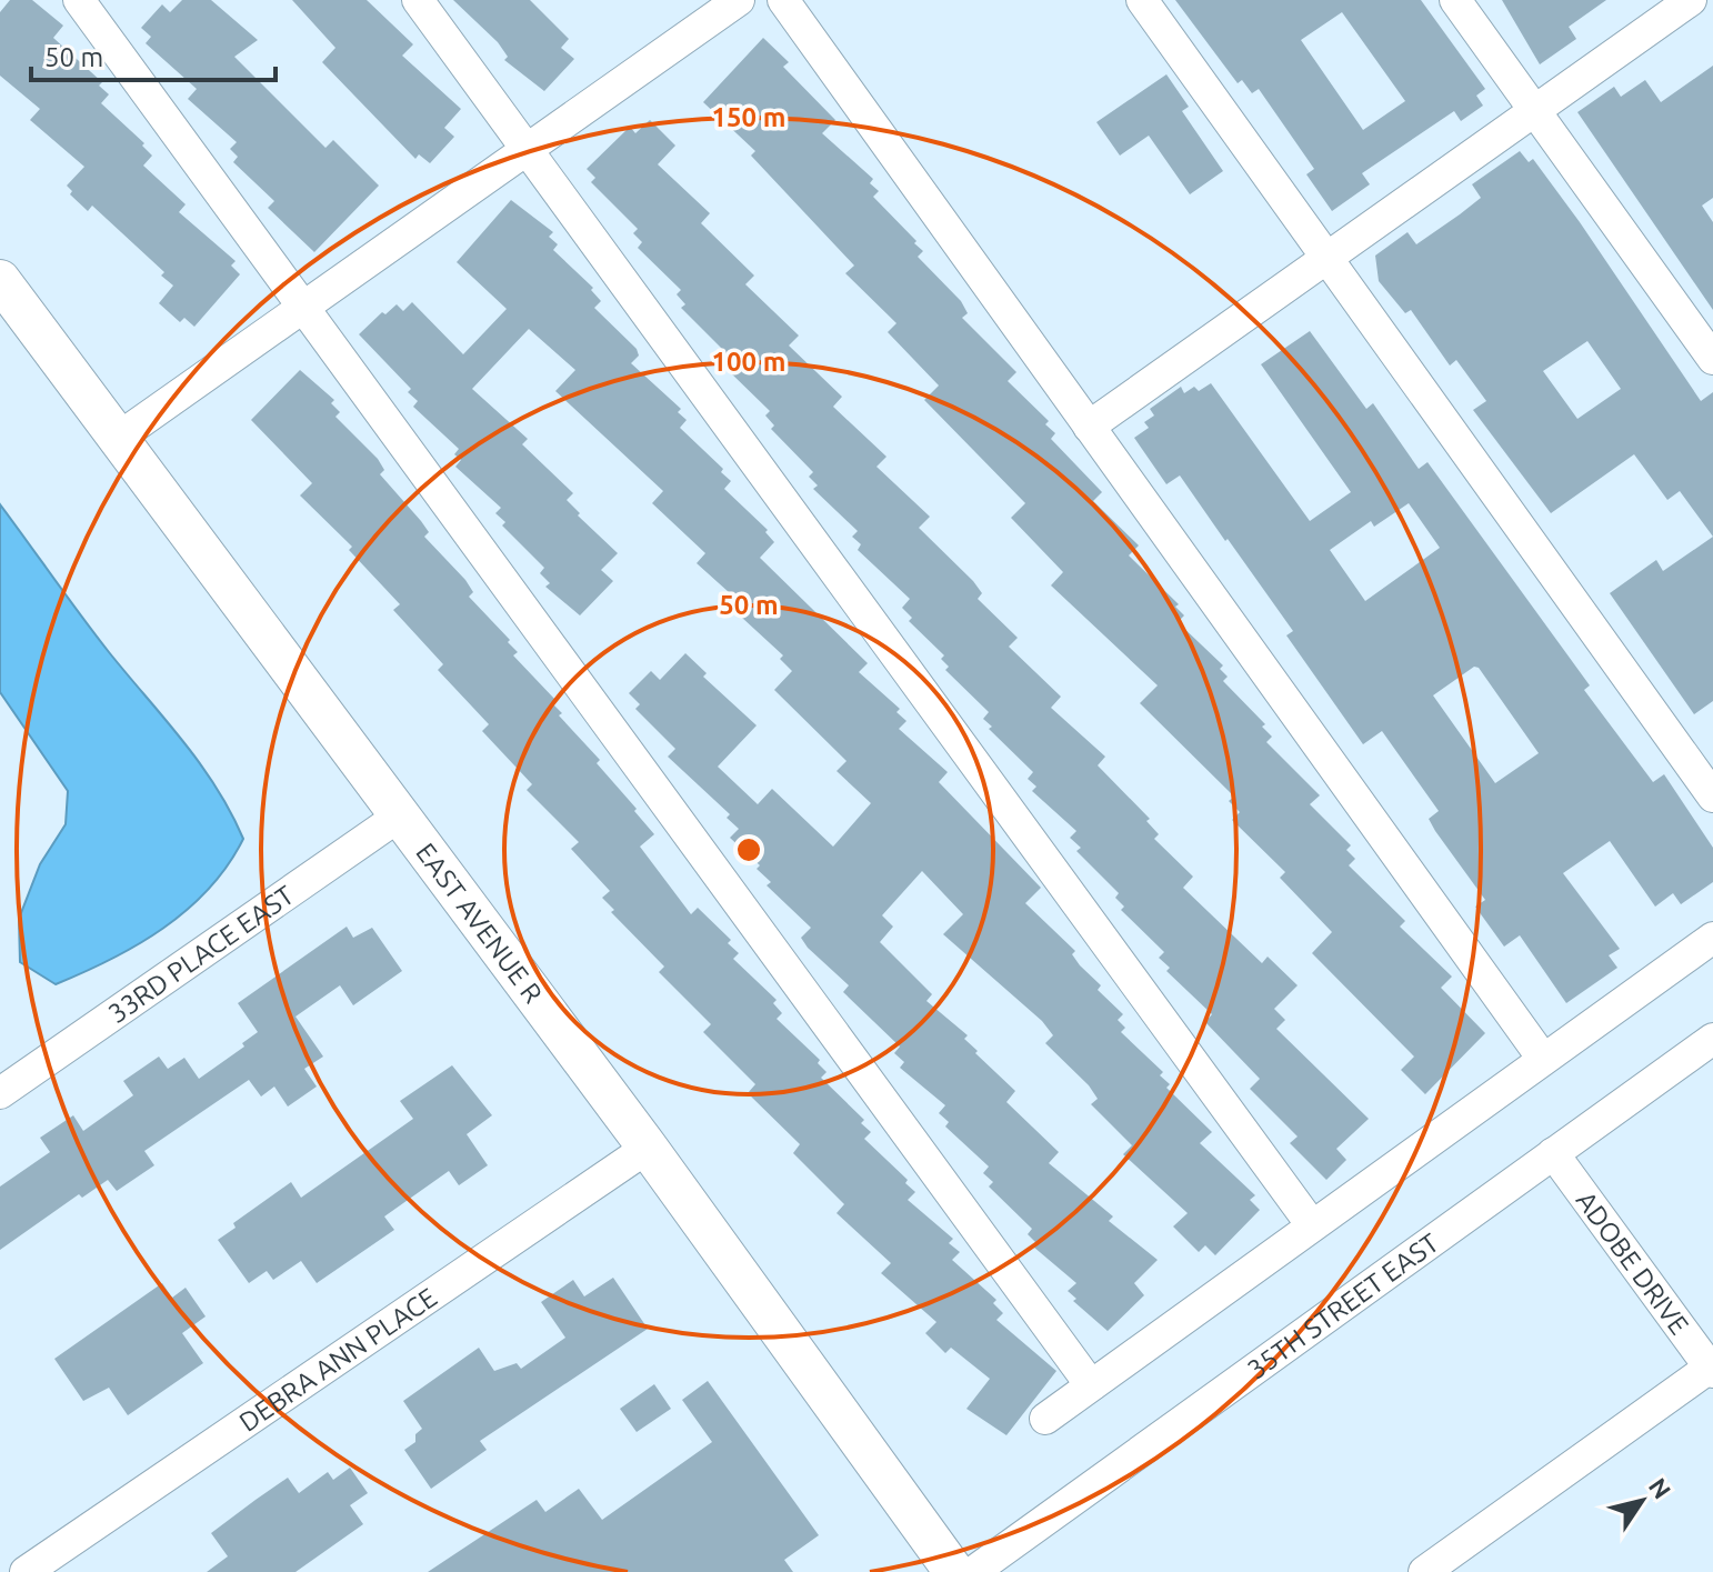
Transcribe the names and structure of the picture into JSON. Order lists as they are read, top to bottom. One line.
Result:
{"streets":{"main road":["EAST AVENUE R"],"street":["33RD PLACE EAST","ADOBE DRIVE","35TH STREET EAST","DEBRA ANN PLACE"]},"crossings":[["EAST AVENUE R","33RD PLACE EAST"],["EAST AVENUE R","DEBRA ANN PLACE"],["ADOBE DRIVE","35TH STREET EAST"]],"scale_bar":"50 m","north":"top right","rings":["150 m","100 m","50 m"]}
